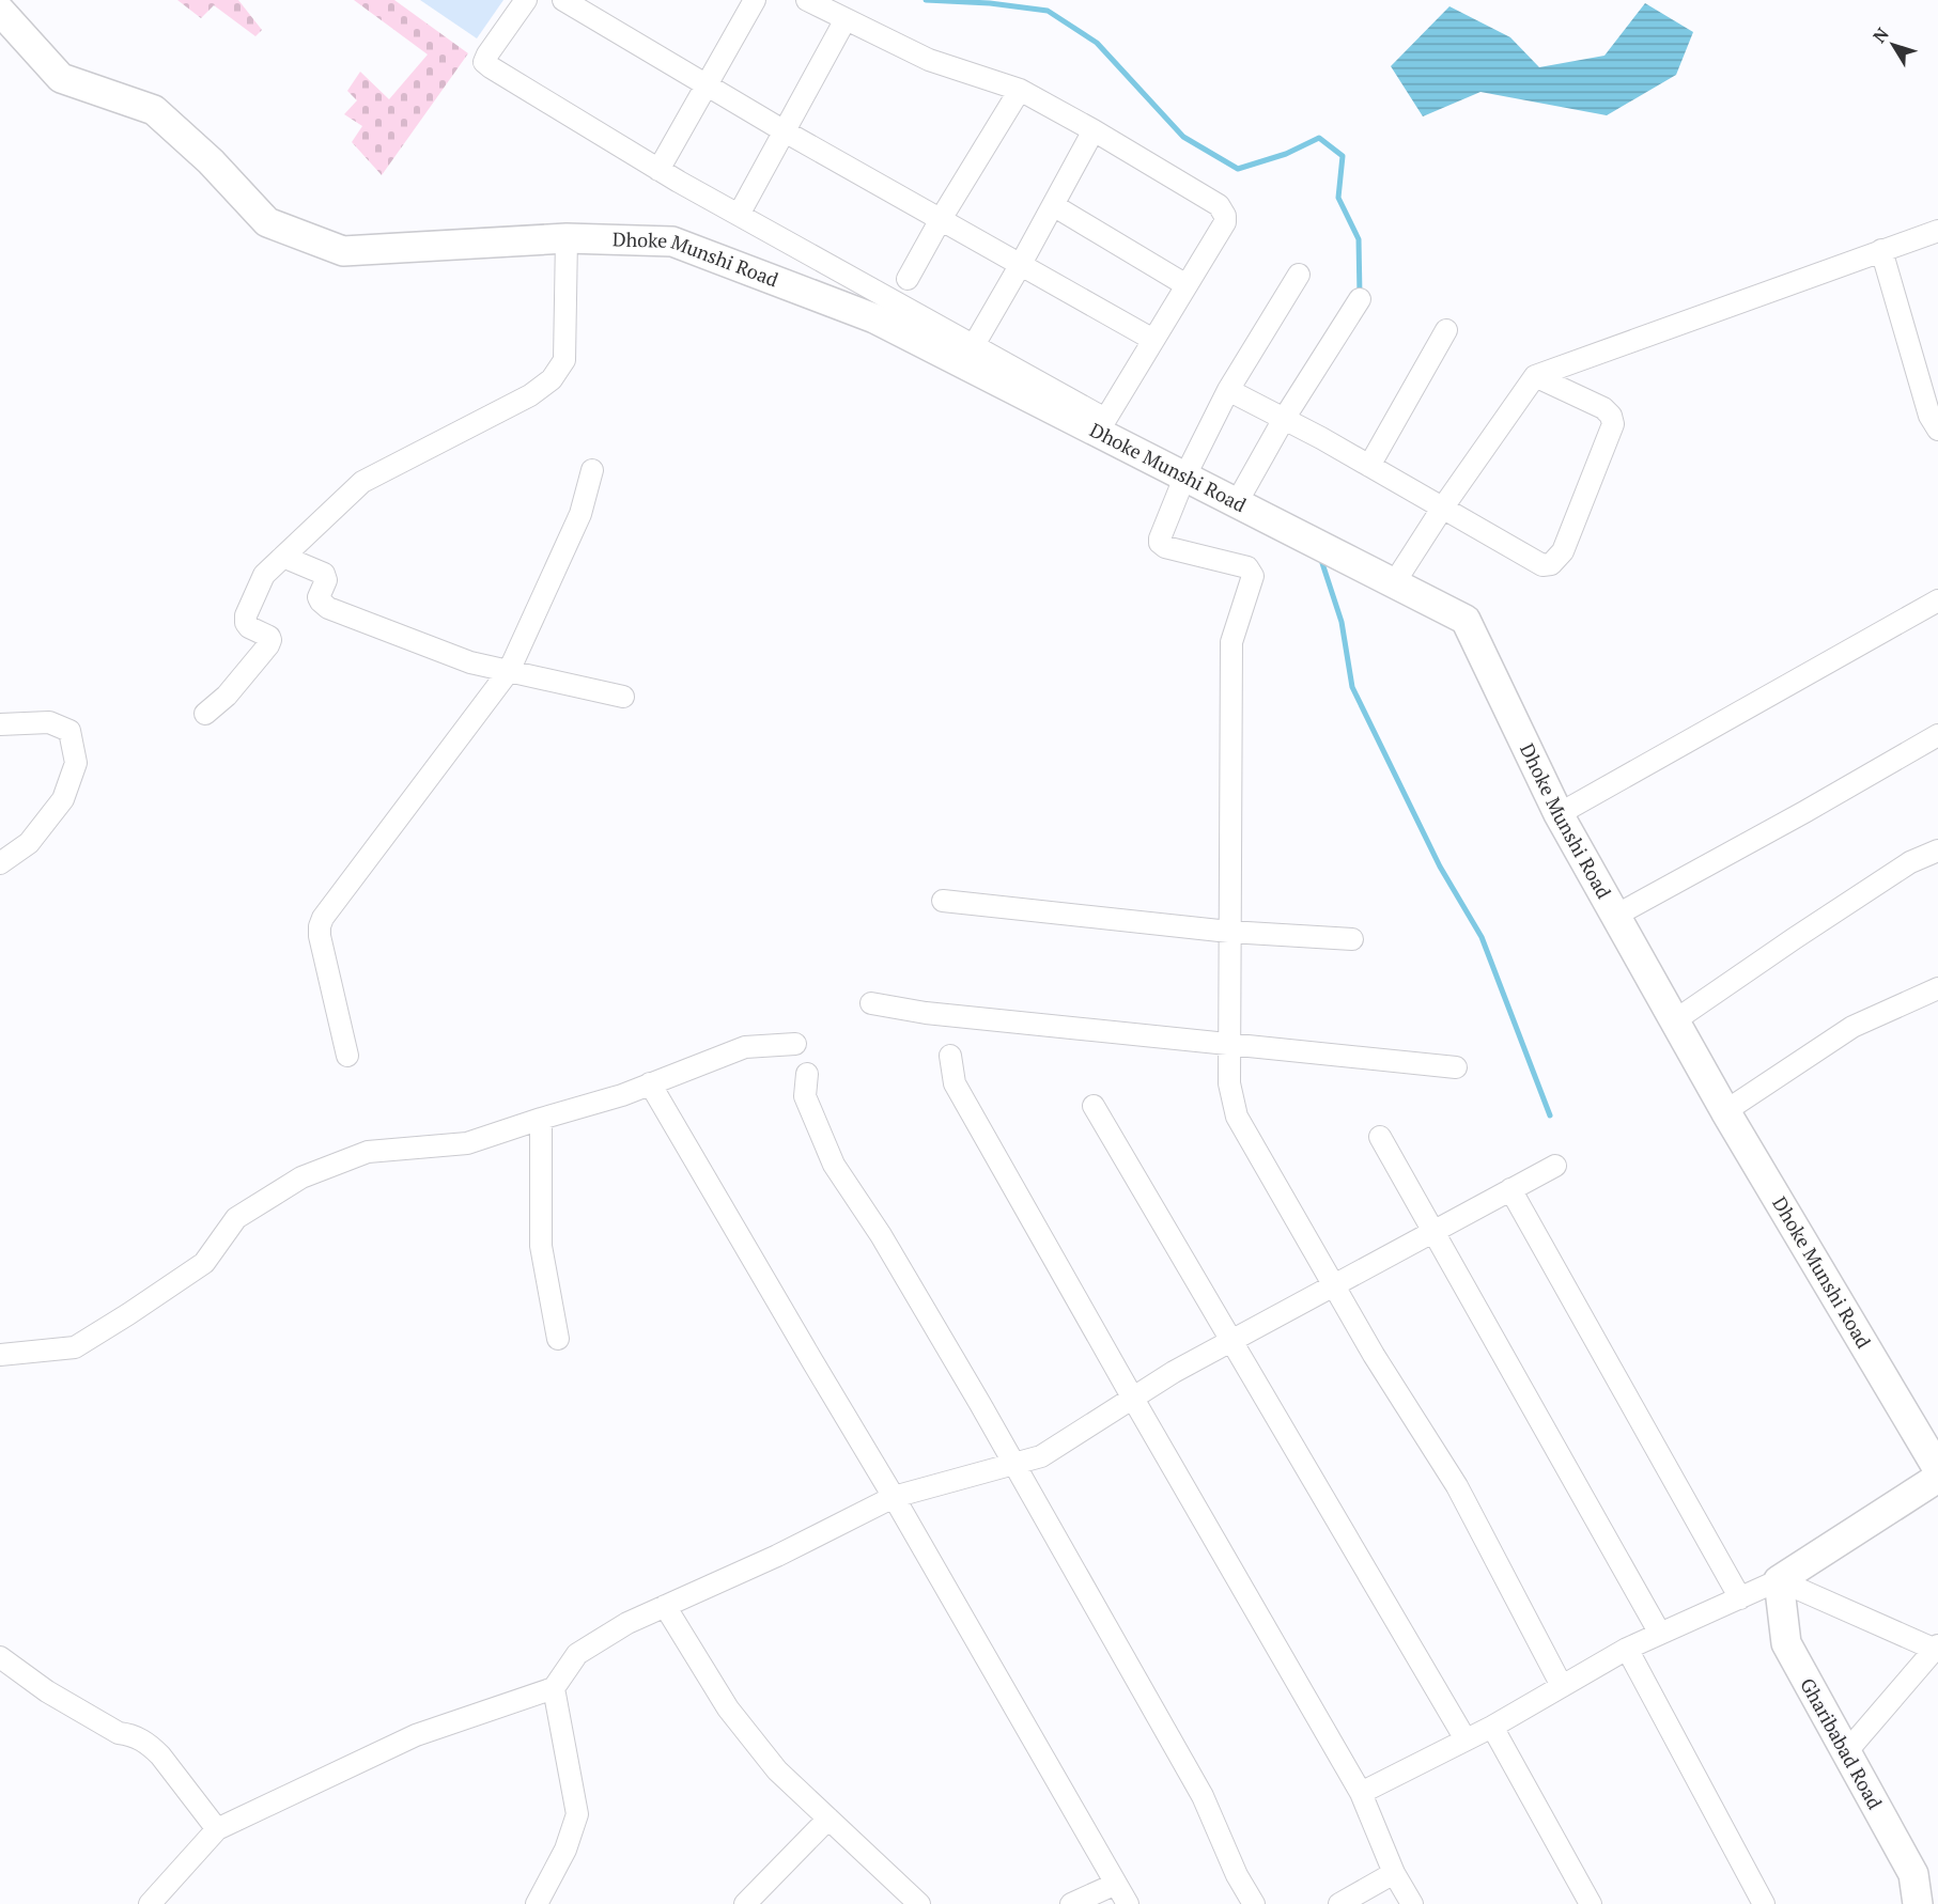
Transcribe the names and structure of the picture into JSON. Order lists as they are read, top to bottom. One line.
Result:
{"streets":{"street":["Dhoke Munshi Road","Gharibabad Road"]},"north":"top left"}
